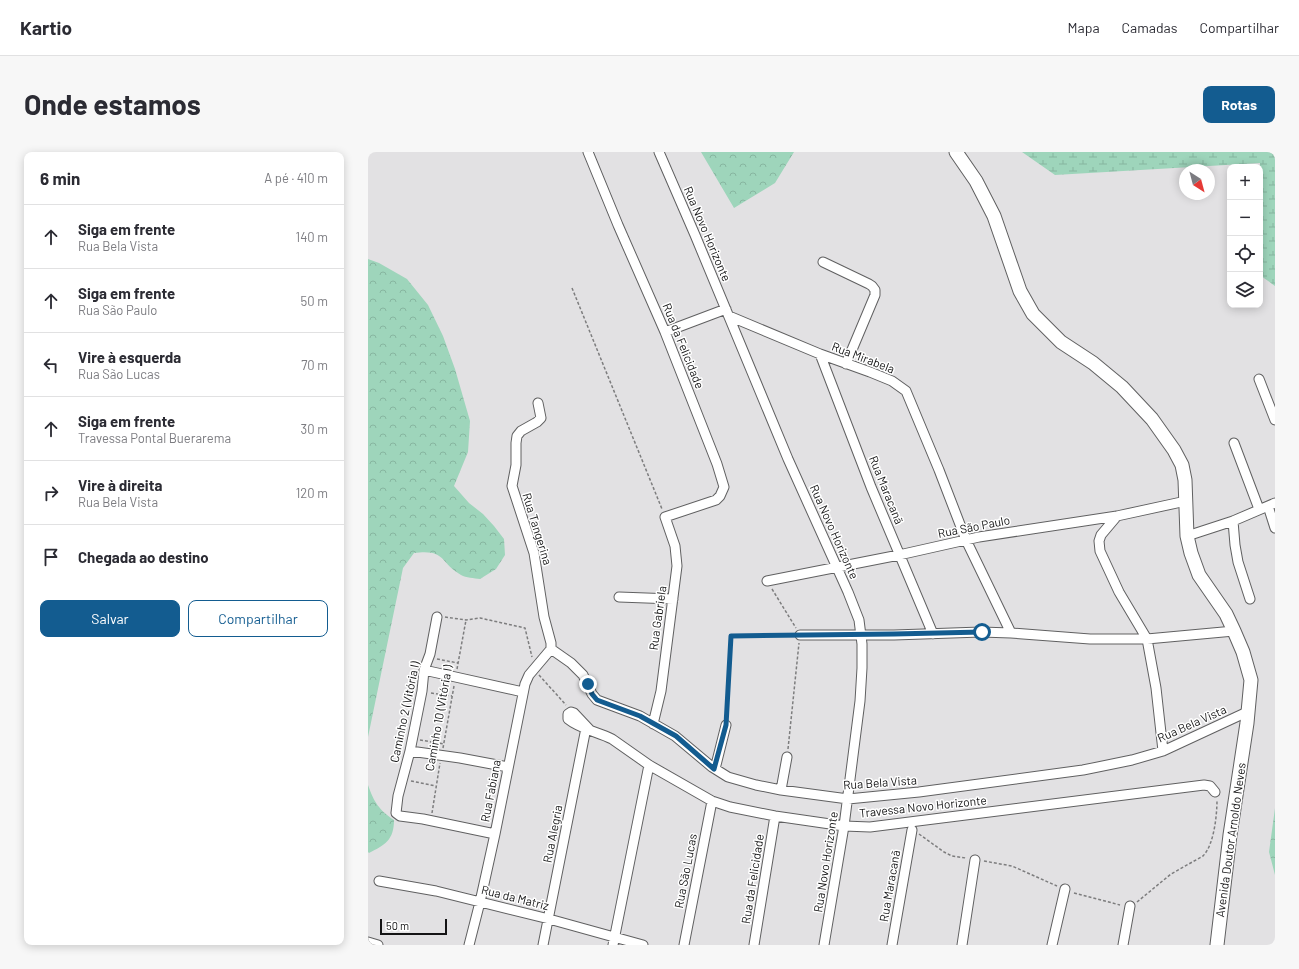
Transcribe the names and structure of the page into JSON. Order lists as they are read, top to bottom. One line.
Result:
{"streets":{"main road":["Avenida Doutor Arnoldo Neves"],"street":["Rua Novo Horizonte","Rua da Felicidade","Rua Mirabela","Rua Maracanã","Rua São Paulo","Rua Tangerina","Rua Gabriela","Caminho 2 (Vitória I)","Rua Bela Vista","Rua Fabiana","Travessa Novo Horizonte","Rua Alegria","Rua São Lucas","Rua da Matriz"],"path":["Caminho 10 (Vitória I)"]},"crossings":[["Rua Novo Horizonte","Rua Mirabela"],["Rua Novo Horizonte","Rua São Paulo"],["Rua Novo Horizonte","Rua Bela Vista"],["Rua Novo Horizonte","Travessa Novo Horizonte"],["Rua da Felicidade","Rua Gabriela"],["Rua da Felicidade","Travessa Novo Horizonte"],["Rua Mirabela","Rua Maracanã"],["Rua Mirabela","Rua São Paulo"],["Rua Maracanã","Rua São Paulo"],["Rua São Paulo","Avenida Doutor Arnoldo Neves"],["Rua Tangerina","Rua Bela Vista"],["Rua Tangerina","Rua Fabiana"],["Rua Gabriela","Rua Bela Vista"],["Caminho 2 (Vitória I)","Caminho 10 (Vitória I)"],["Rua Bela Vista","Rua Fabiana"],["Rua Bela Vista","Avenida Doutor Arnoldo Neves"],["Rua Fabiana","Rua da Matriz"],["Travessa Novo Horizonte","Rua Alegria"],["Travessa Novo Horizonte","Rua São Lucas"],["Rua Alegria","Rua da Matriz"]],"scale_bar":"50 m","north":"bottom right","page":{"header":"Kartio","nav":["Mapa","Camadas","Compartilhar"],"buttons":["Rotas",["Salvar","Compartilhar"]],"title":"Onde estamos","heading":["6 min","A pé · 410 m"],"map_buttons":["+","−"],"list":[["Siga em frente","Rua Bela Vista","140 m"],["Siga em frente","Rua São Paulo","50 m"],["Vire à esquerda","Rua São Lucas","70 m"],["Siga em frente","Travessa Pontal Buerarema","30 m"],["Vire à direita","Rua Bela Vista","120 m"],"Chegada ao destino"],"scale":"50 m"}}
